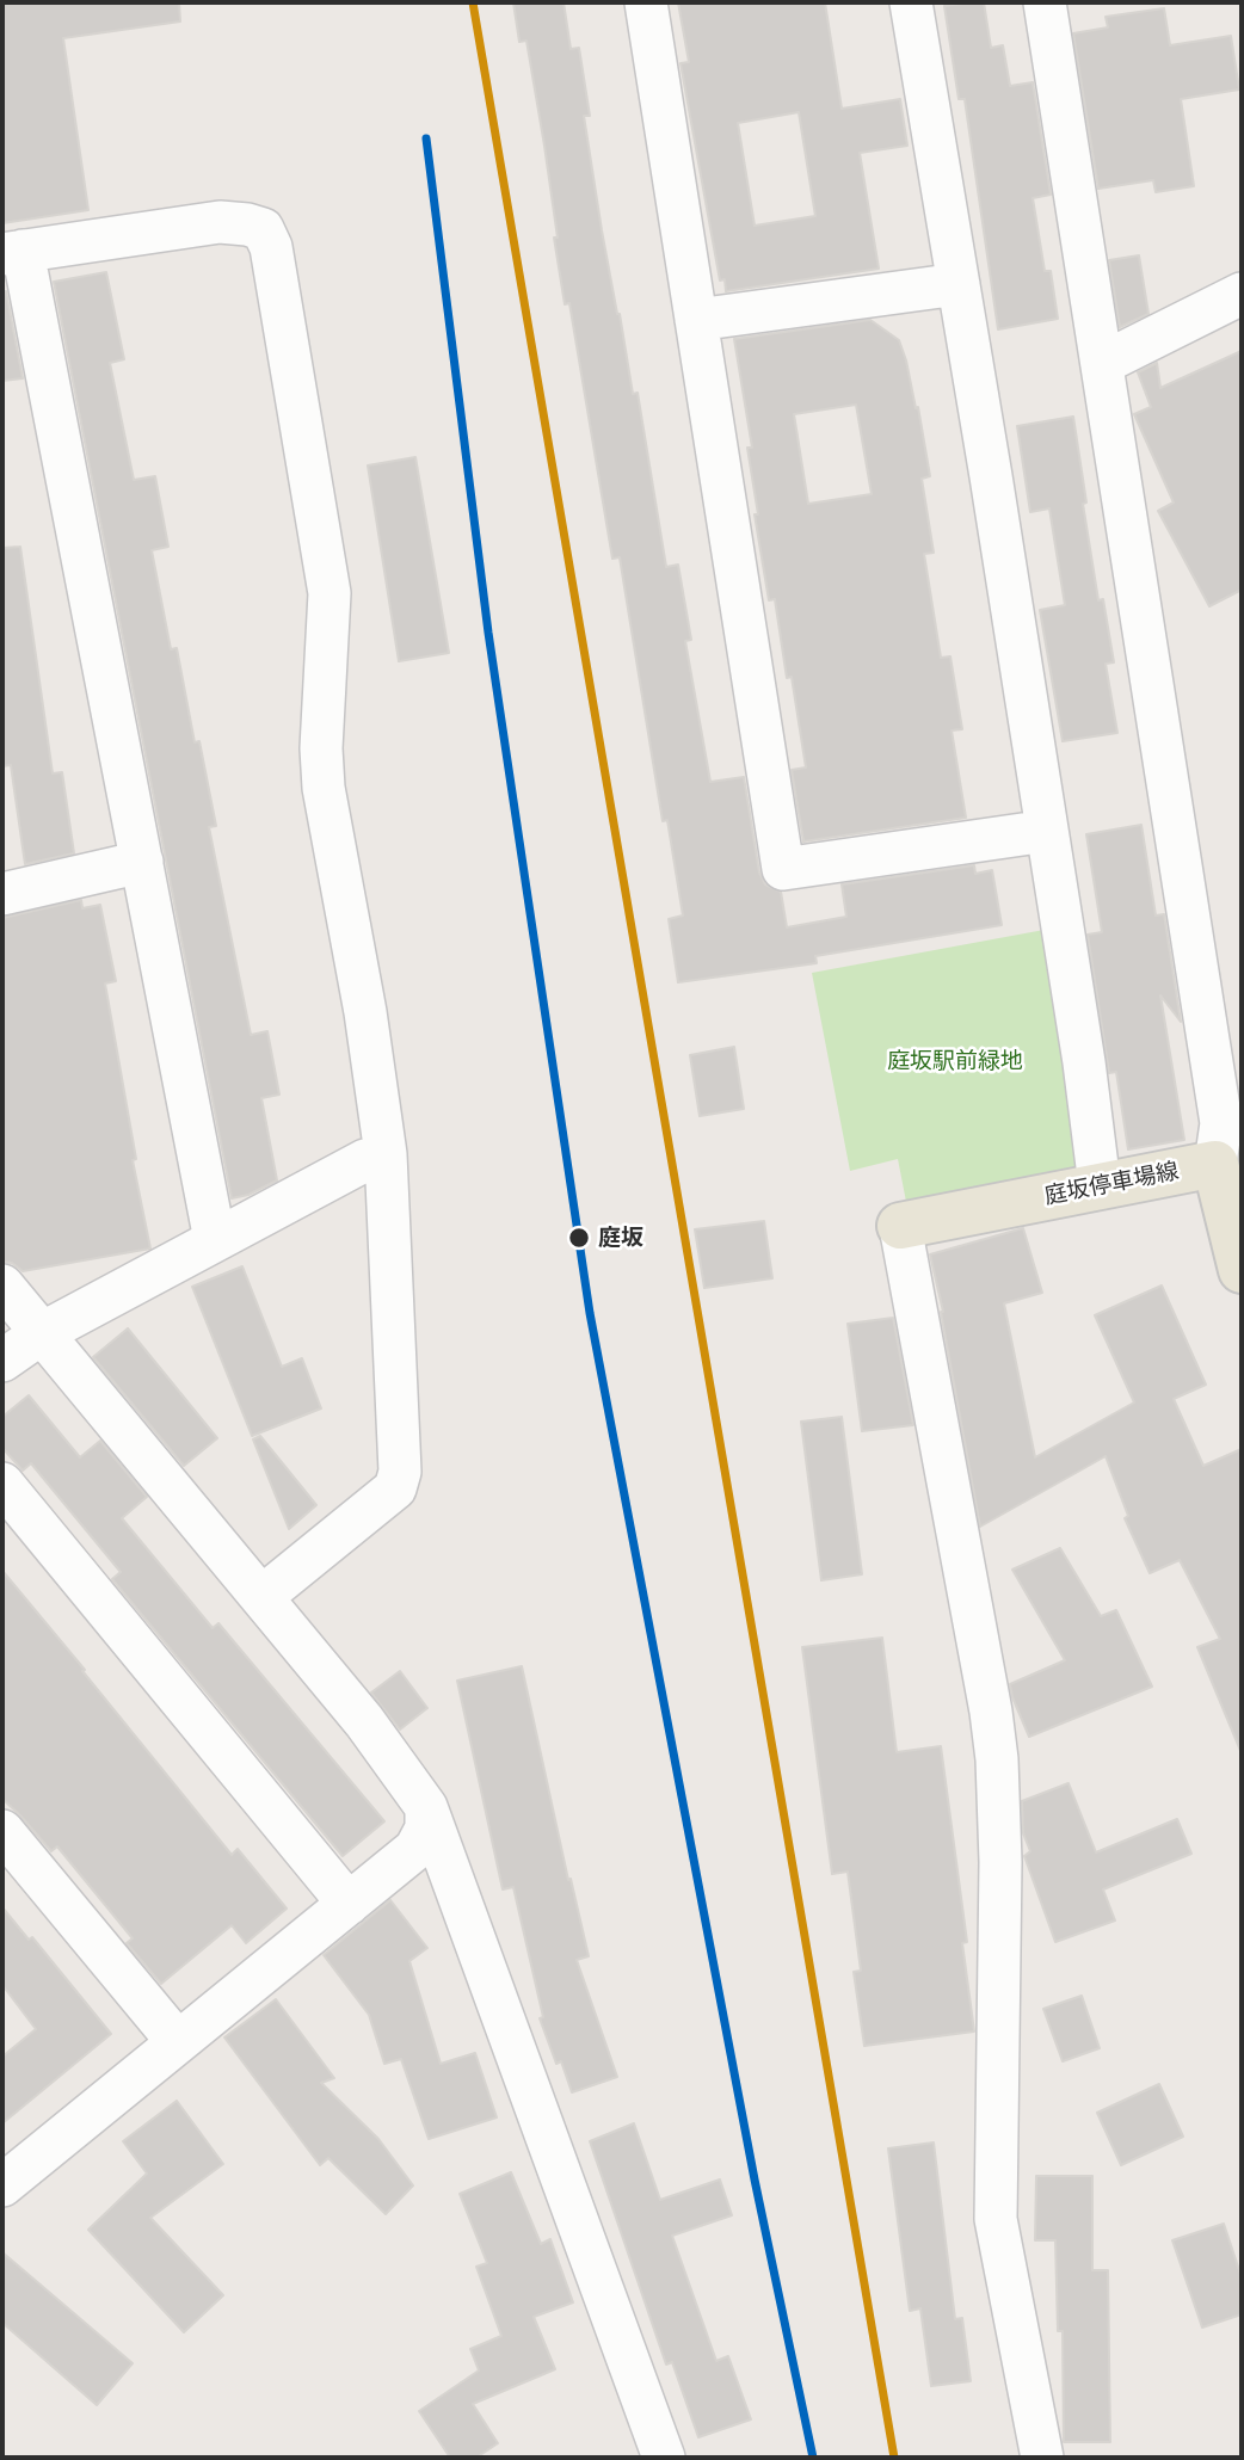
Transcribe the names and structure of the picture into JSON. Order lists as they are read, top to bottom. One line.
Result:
{"streets":{"main road":["庭坂停車場線"]},"parks":["庭坂駅前緑地"],"places":["庭坂"]}
